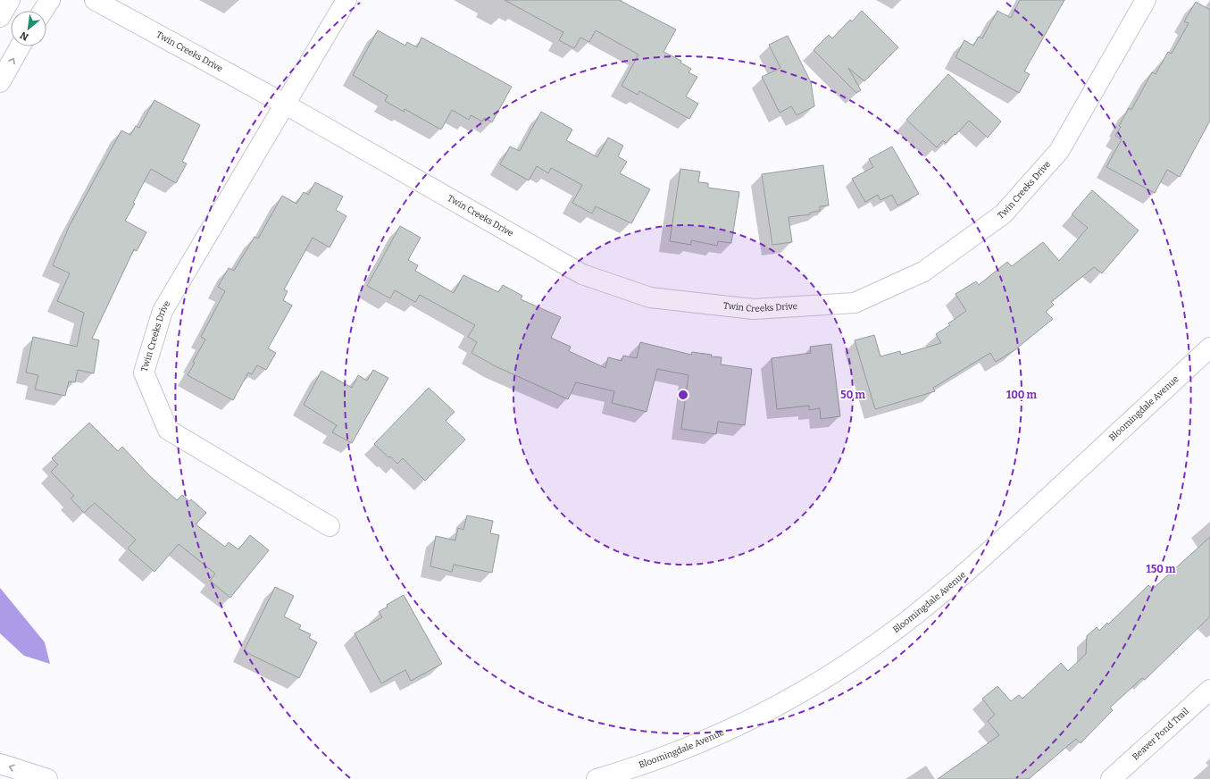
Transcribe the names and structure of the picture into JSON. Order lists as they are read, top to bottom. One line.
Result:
{"streets":{"street":["Twin Creeks Drive","Bloomingdale Avenue","Beaver Pond Trail"]},"north":"bottom left","rings":["50 m","100 m","150 m"]}
